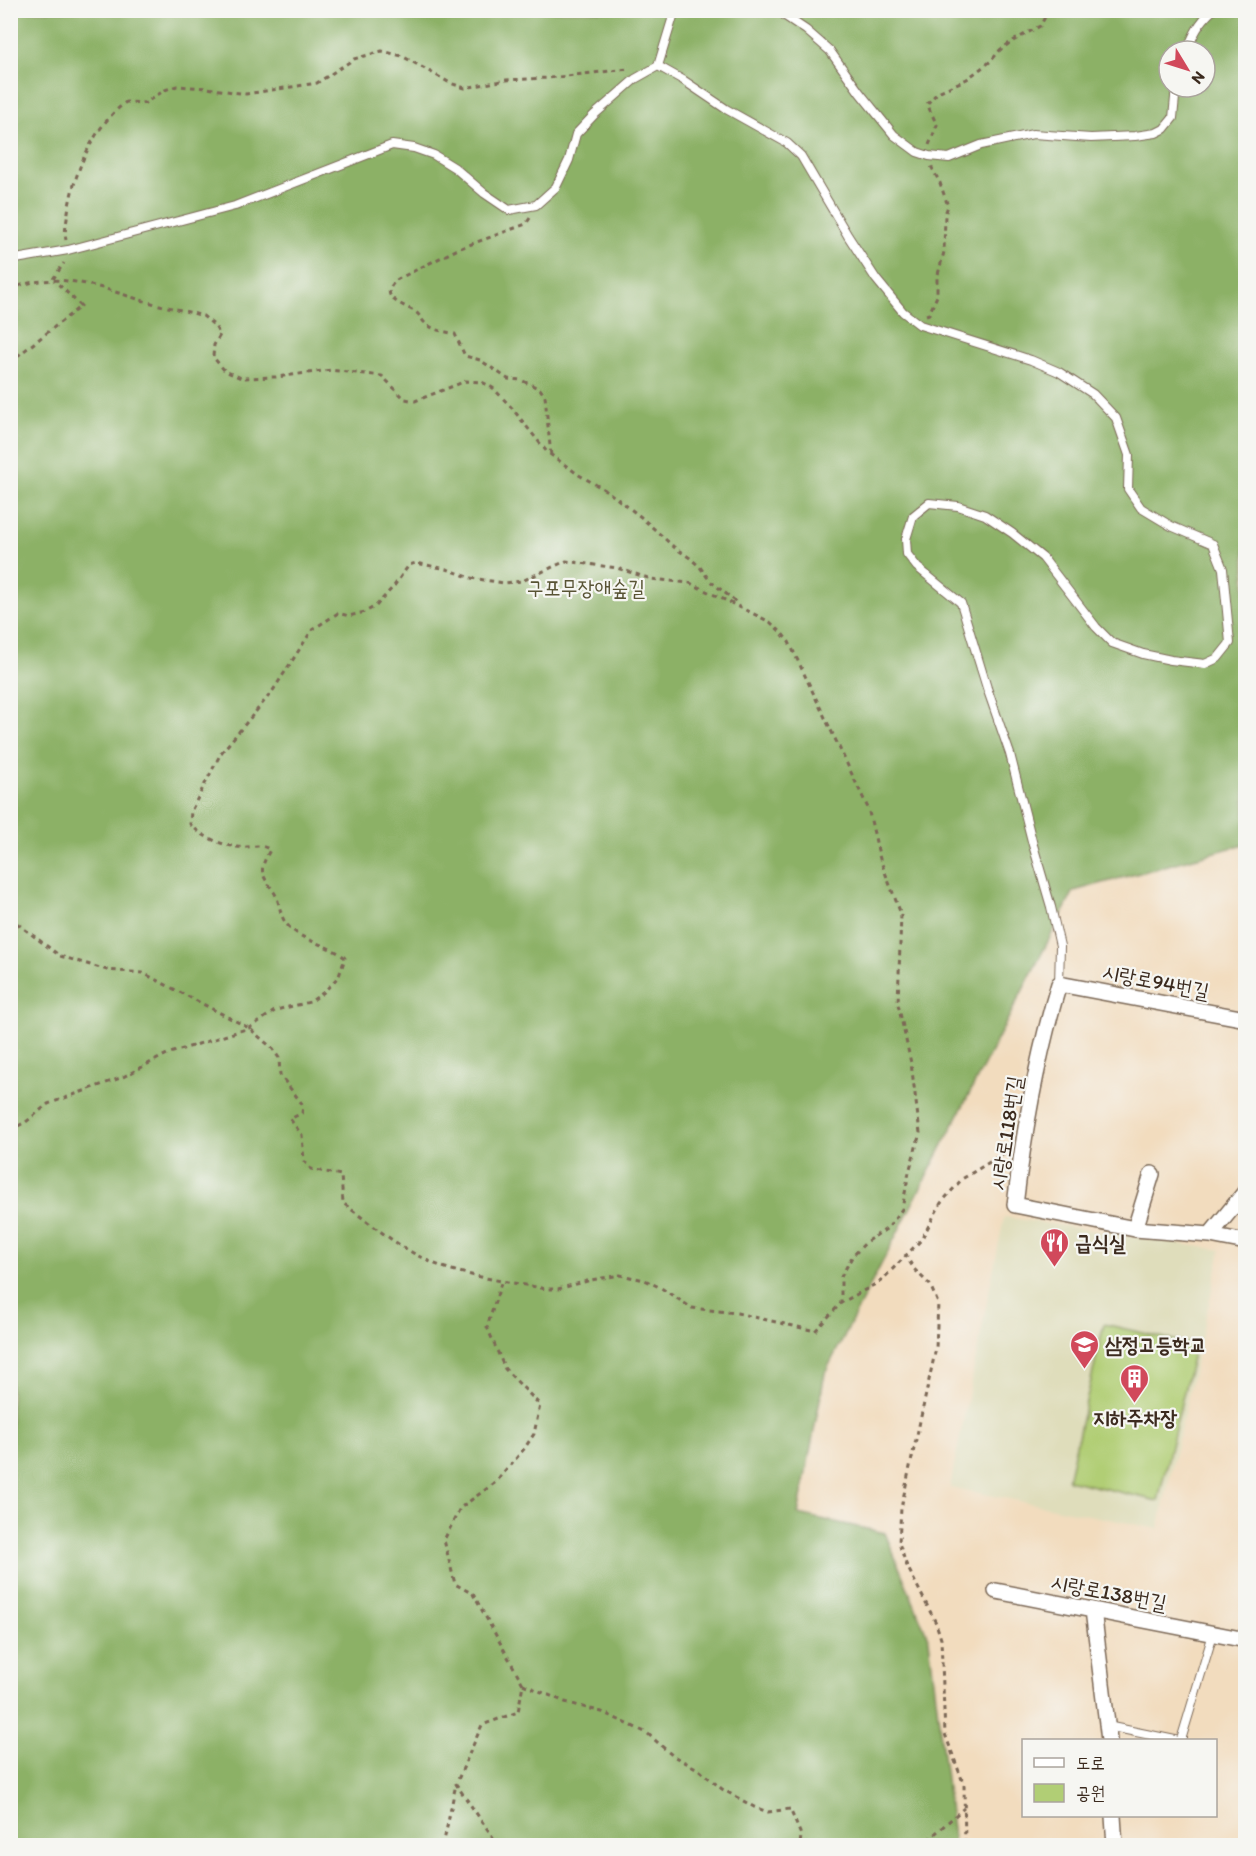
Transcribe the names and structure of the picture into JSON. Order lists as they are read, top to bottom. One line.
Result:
{"streets":{"street":["시랑로94번길","시랑로118번길","시랑로138번길"]},"crossings":[["시랑로94번길","시랑로118번길"]],"parks":["구포무장애숲길"],"places":{"restaurant":["급식실"],"school or university":["삼정고등학교"],"building":["지하주차장"]},"legend":["도로","공원"],"north":"bottom right"}
